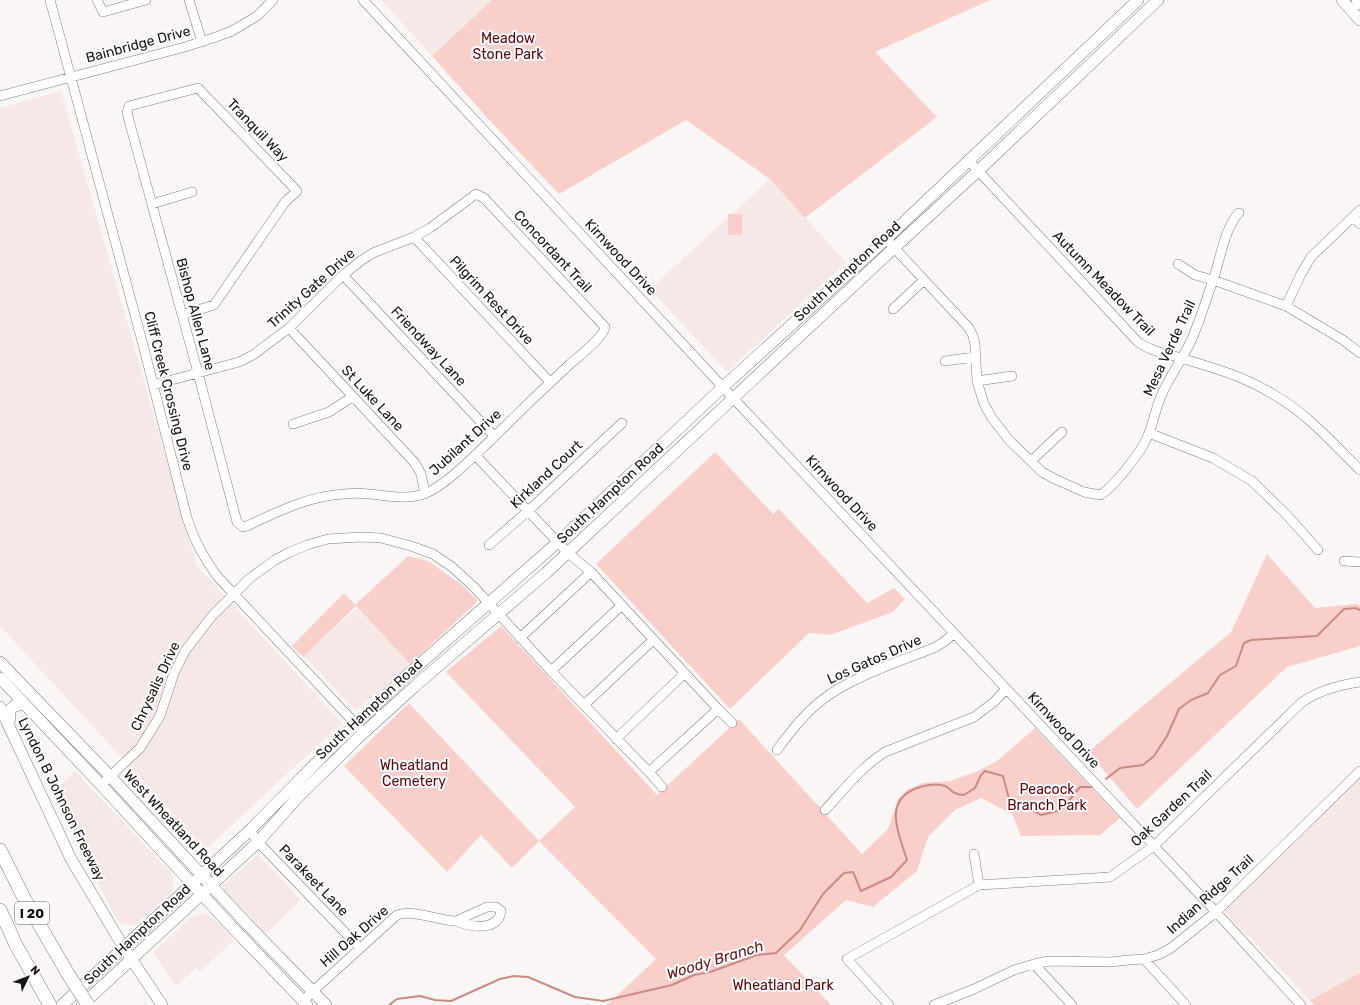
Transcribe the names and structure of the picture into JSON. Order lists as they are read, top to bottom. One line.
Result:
{"streets":{"highway":["I 20"],"main road":["South Hampton Road","Lyndon B Johnson Freeway","West Wheatland Road"],"street":["Bainbridge Drive","Tranquil Way","Concordant Trail","Kirnwood Drive","Autumn Meadow Trail","Trinity Gate Drive","Pilgrim Rest Drive","Bishop Allen Lane","Friendway Lane","Mesa Verde Trail","Cliff Creek Crossing Drive","St Luke Lane","Jubilant Drive","Kirkland Court","Los Gatos Drive","Chrysalis Drive","Oak Garden Trail","Parakeet Lane","Indian Ridge Trail","Hill Oak Drive"]},"crossings":[["Bainbridge Drive","Cliff Creek Crossing Drive"],["Tranquil Way","Bishop Allen Lane"],["Concordant Trail","Trinity Gate Drive"],["Concordant Trail","Jubilant Drive"],["Kirnwood Drive","South Hampton Road"],["Kirnwood Drive","Los Gatos Drive"],["Kirnwood Drive","Oak Garden Trail"],["Kirnwood Drive","Indian Ridge Trail"],["South Hampton Road","Autumn Meadow Trail"],["South Hampton Road","Cliff Creek Crossing Drive"],["South Hampton Road","Chrysalis Drive"],["South Hampton Road","Lyndon B Johnson Freeway"],["South Hampton Road","West Wheatland Road"],["South Hampton Road","Parakeet Lane"],["Autumn Meadow Trail","Mesa Verde Trail"],["Trinity Gate Drive","Pilgrim Rest Drive"],["Trinity Gate Drive","Bishop Allen Lane"],["Trinity Gate Drive","Friendway Lane"],["Trinity Gate Drive","Cliff Creek Crossing Drive"],["Trinity Gate Drive","St Luke Lane"],["Pilgrim Rest Drive","Jubilant Drive"],["Bishop Allen Lane","Jubilant Drive"],["Friendway Lane","Jubilant Drive"],["Cliff Creek Crossing Drive","Chrysalis Drive"],["St Luke Lane","Jubilant Drive"],["Chrysalis Drive","West Wheatland Road"],["West Wheatland Road","Hill Oak Drive"],["Parakeet Lane","Hill Oak Drive"]],"water":["Woody Branch"],"parks":["Meadow Stone Park","Wheatland Cemetery","Peacock Branch Park","Wheatland Park"],"north":"top right"}
